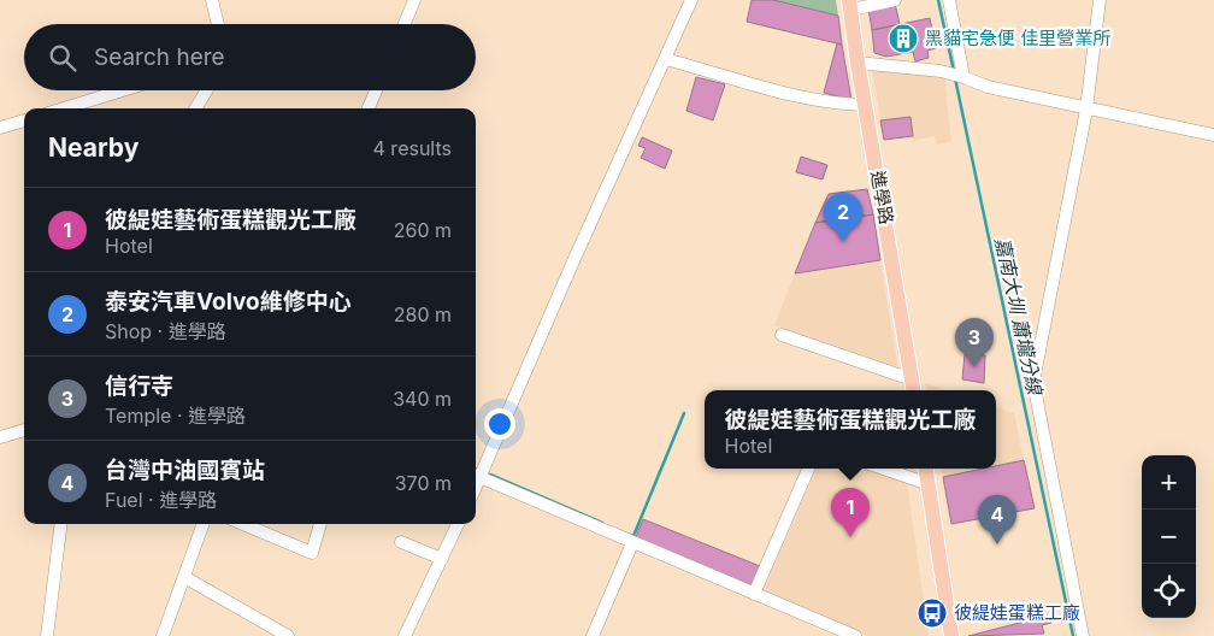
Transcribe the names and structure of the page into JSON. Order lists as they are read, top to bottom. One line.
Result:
{"streets":{"main road":["進學路"]},"water":["嘉南大圳 蕭壠分線"],"places":{"building":["黑貓宅急便 佳里營業所"],"bus stop":["彼緹娃蛋糕工廠"]},"page":{"search":"Search here","heading":["Nearby","4 results"],"list":[{"mark":"1","name":"彼緹娃藝術蛋糕觀光工廠","note":"Hotel","value":"260 m"},{"mark":"2","name":"泰安汽車Volvo維修中心","note":"Shop · 進學路","value":"280 m"},{"mark":"3","name":"信行寺","note":"Temple · 進學路","value":"340 m"},{"mark":"4","name":"台灣中油國賓站","note":"Fuel · 進學路","value":"370 m"}],"pins":["2","3","1","4"],"popup":["彼緹娃藝術蛋糕觀光工廠","Hotel"],"map_buttons":["+","−"]}}
